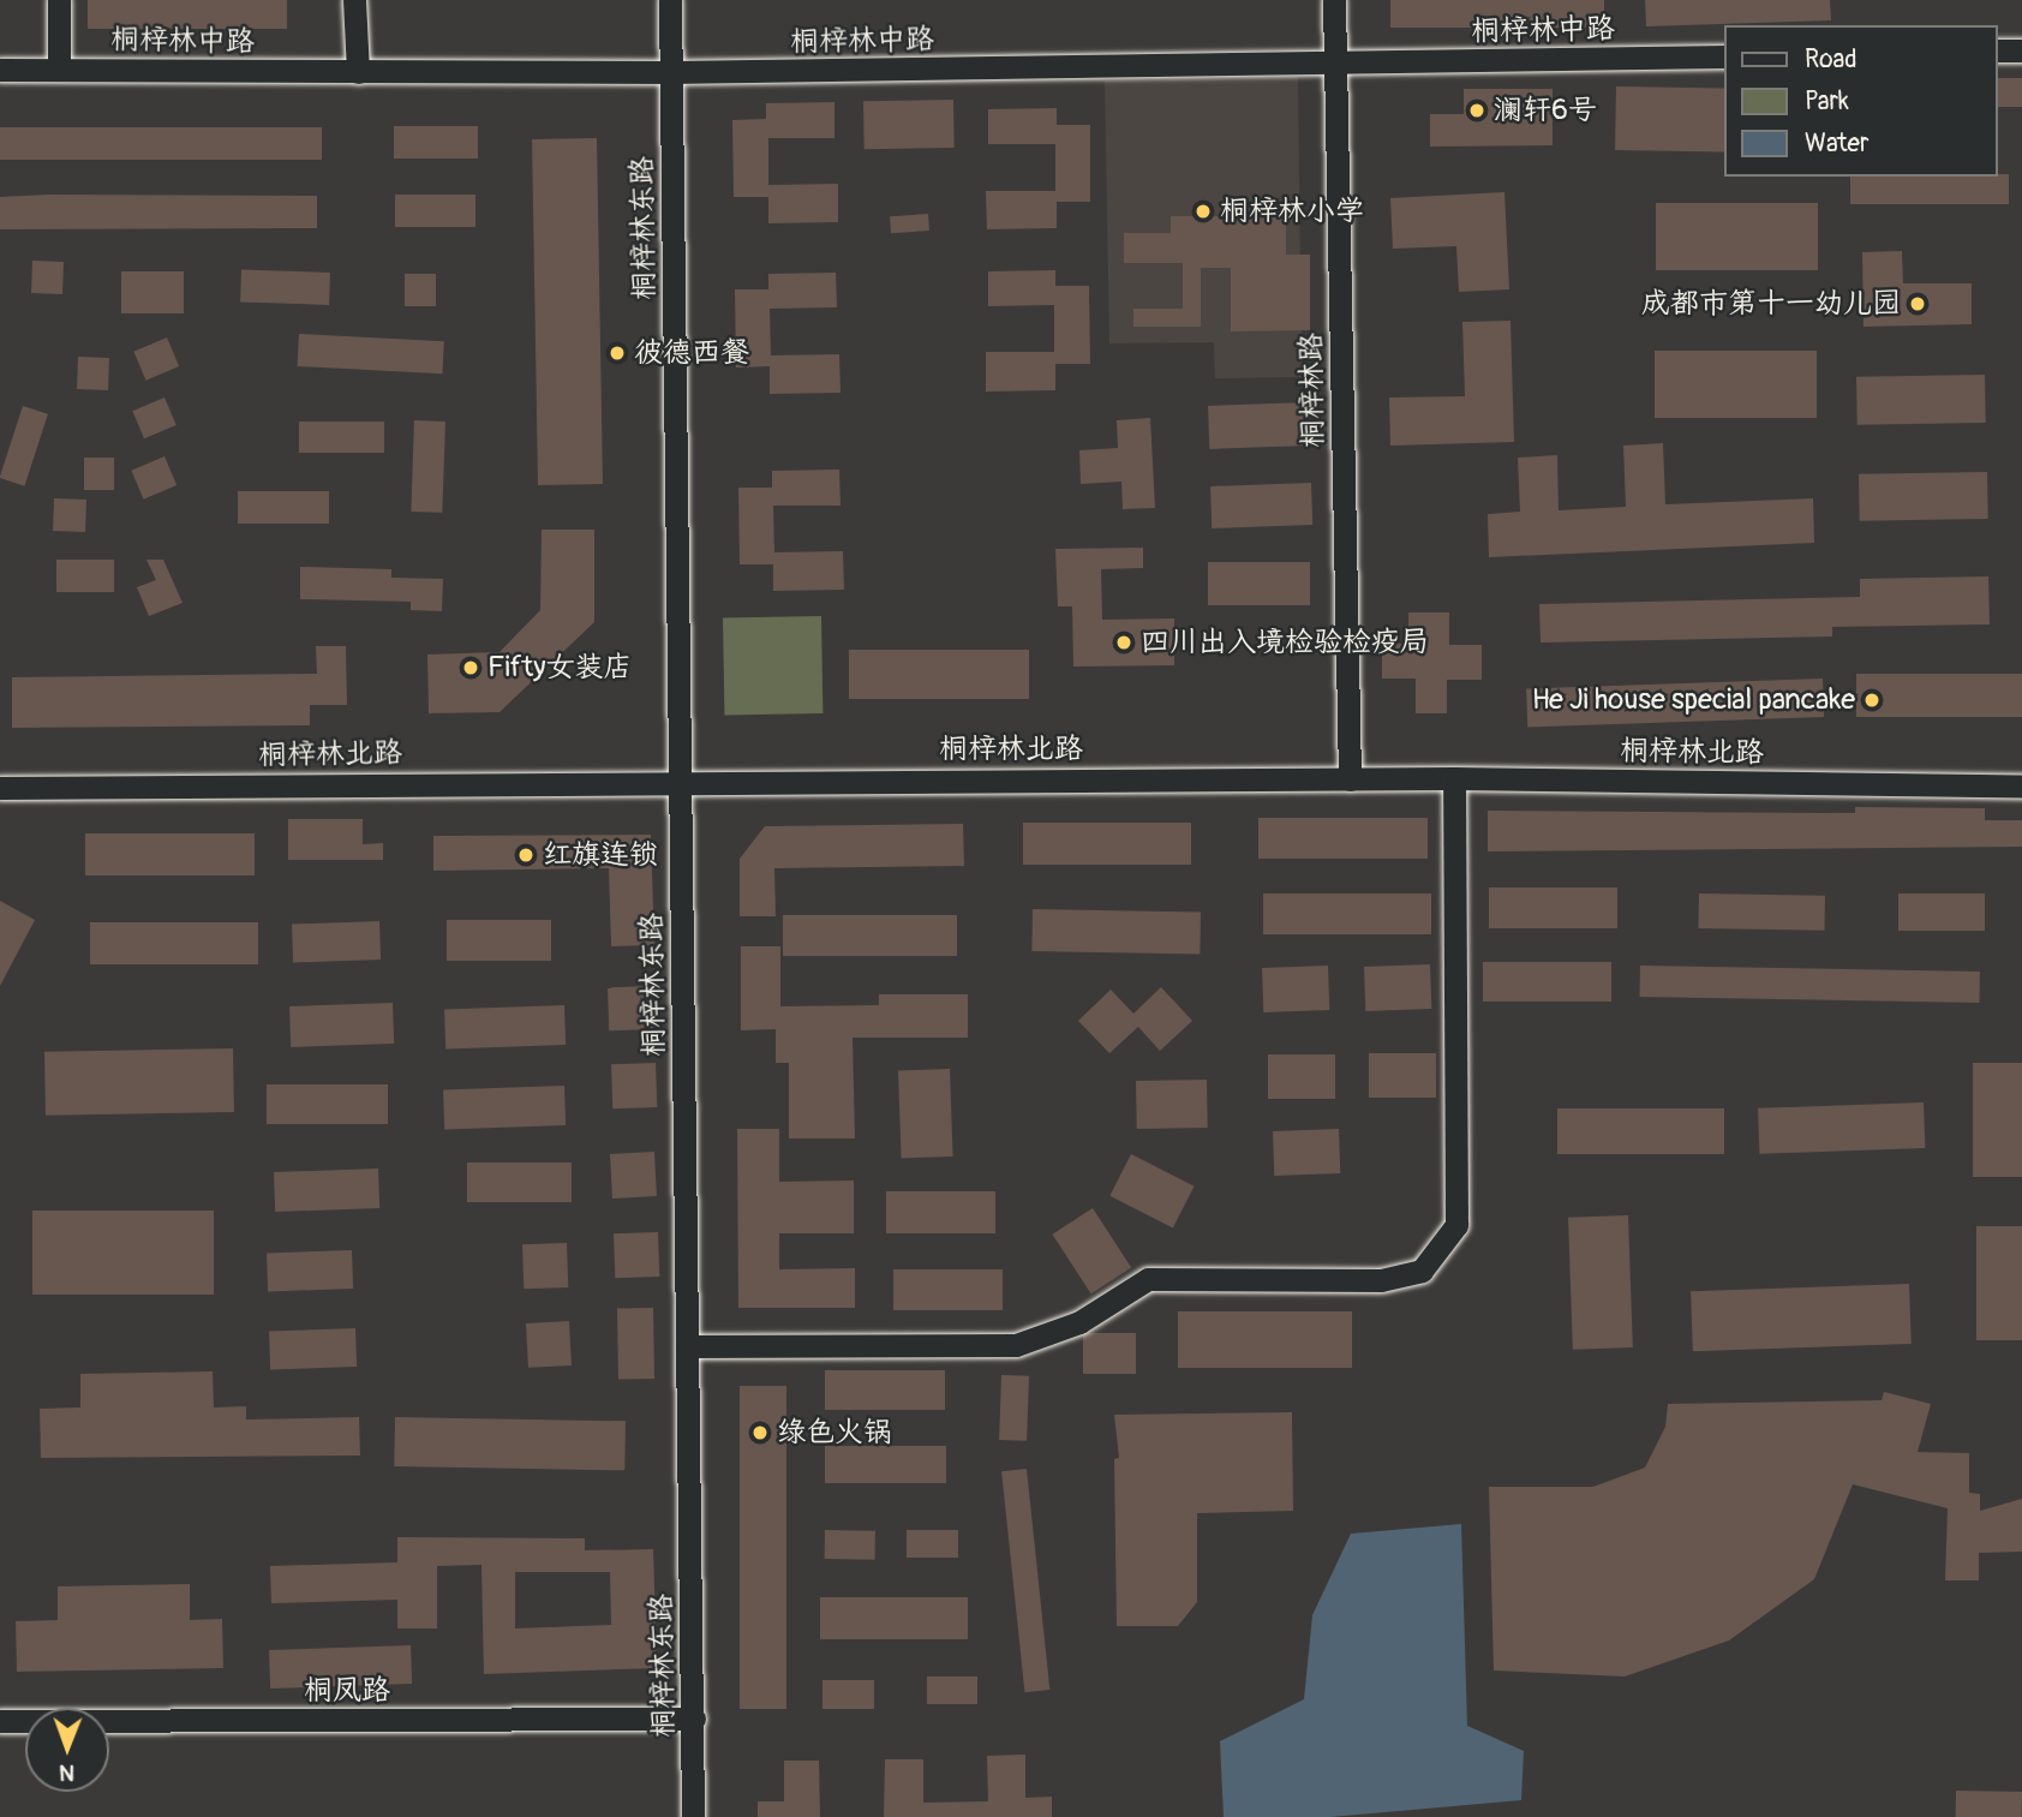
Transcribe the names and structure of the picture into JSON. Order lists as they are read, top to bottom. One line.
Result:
{"streets":{"street":["桐梓林中路","桐梓林东路","桐梓林路","桐梓林北路","桐凤路"]},"crossings":[["桐梓林中路","桐梓林东路"],["桐梓林中路","桐梓林路"],["桐梓林东路","桐梓林北路"],["桐梓林东路","桐凤路"],["桐梓林路","桐梓林北路"]],"places":["澜轩6号","桐梓林小学","成都市第十一幼儿园","彼德西餐","四川出入境检验检疫局","Fifty女装店","He Ji house special pancake","红旗连锁","绿色火锅"],"legend":["Road","Park","Water"],"north":"bottom"}
